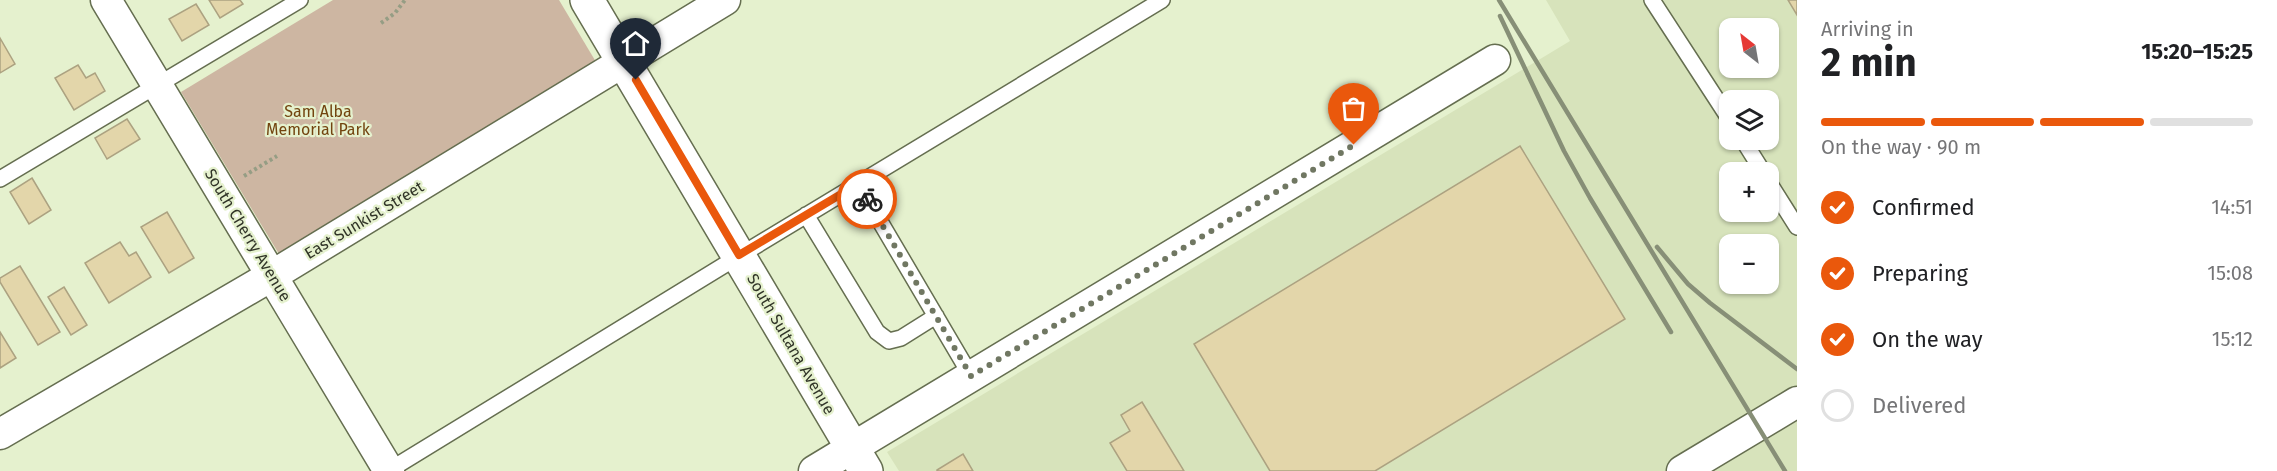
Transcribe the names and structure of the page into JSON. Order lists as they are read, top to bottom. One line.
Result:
{"streets":{"street":["East Sunkist Street","South Cherry Avenue","South Sultana Avenue"]},"crossings":[["East Sunkist Street","South Cherry Avenue"],["East Sunkist Street","South Sultana Avenue"]],"parks":["Sam Alba Memorial Park"],"north":"top left","page":{"heading":["2 min","Arriving in","15:20–15:25"],"map_buttons":["+","−"],"bar":"On the way · 90 m","list":[["Confirmed","14:51"],["Preparing","15:08"],["On the way","15:12"],"Delivered"]}}
